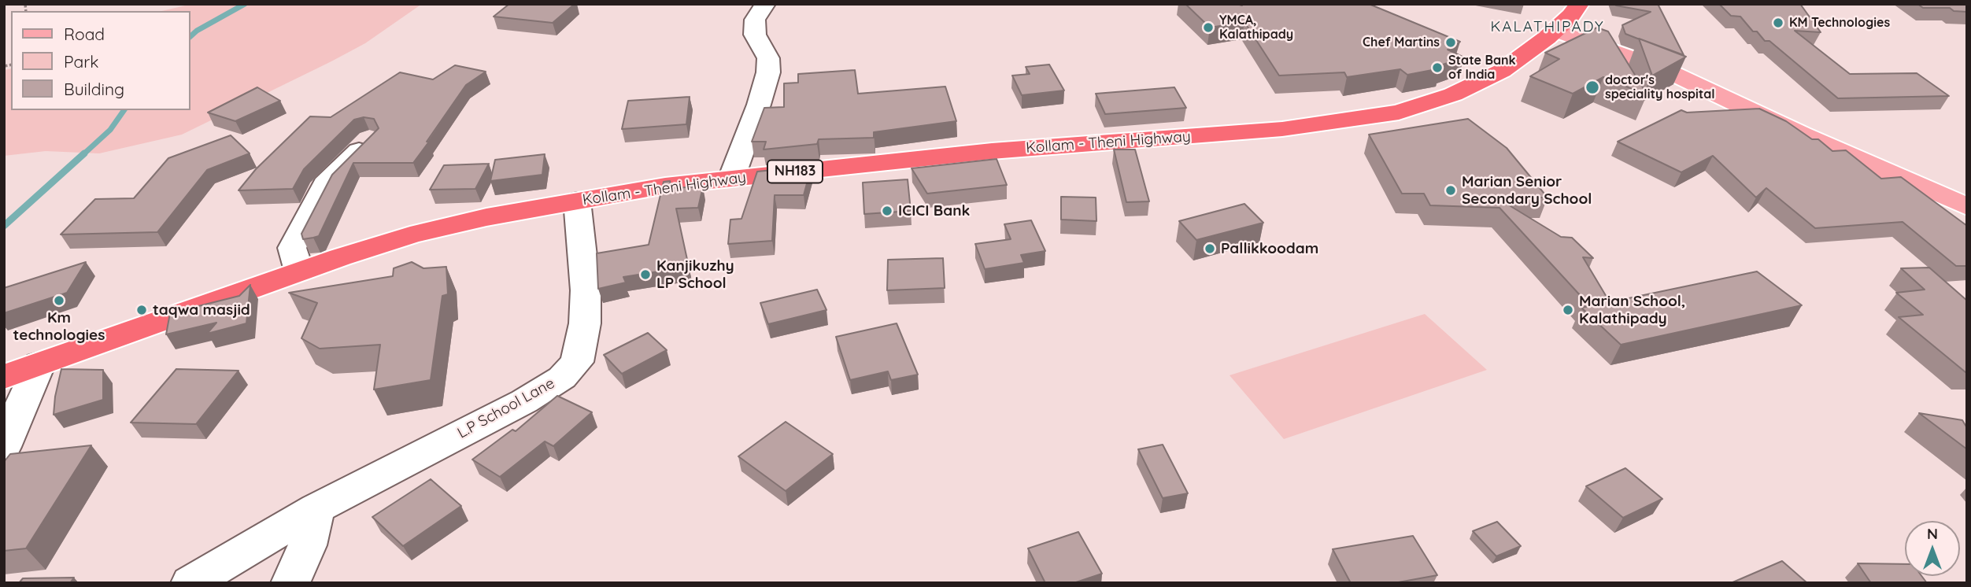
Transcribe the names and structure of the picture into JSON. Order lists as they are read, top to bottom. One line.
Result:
{"streets":{"highway":["Kollam - Theni Highway","NH183"],"street":["L.P School Lane"]},"crossings":[["Kollam - Theni Highway","L.P School Lane"]],"districts":["KALATHIPADY"],"places":["KM Technologies","YMCA, Kalathipady","Chef Martins","State Bank of India","doctor's speciality hospital","Marian Senior Secondary School","ICICI Bank","Pallikkoodam","Kanjikuzhy LP School","Km technologies","taqwa masjid","Marian School, Kalathipady"],"legend":["Road","Park","Building"],"north":"top"}
